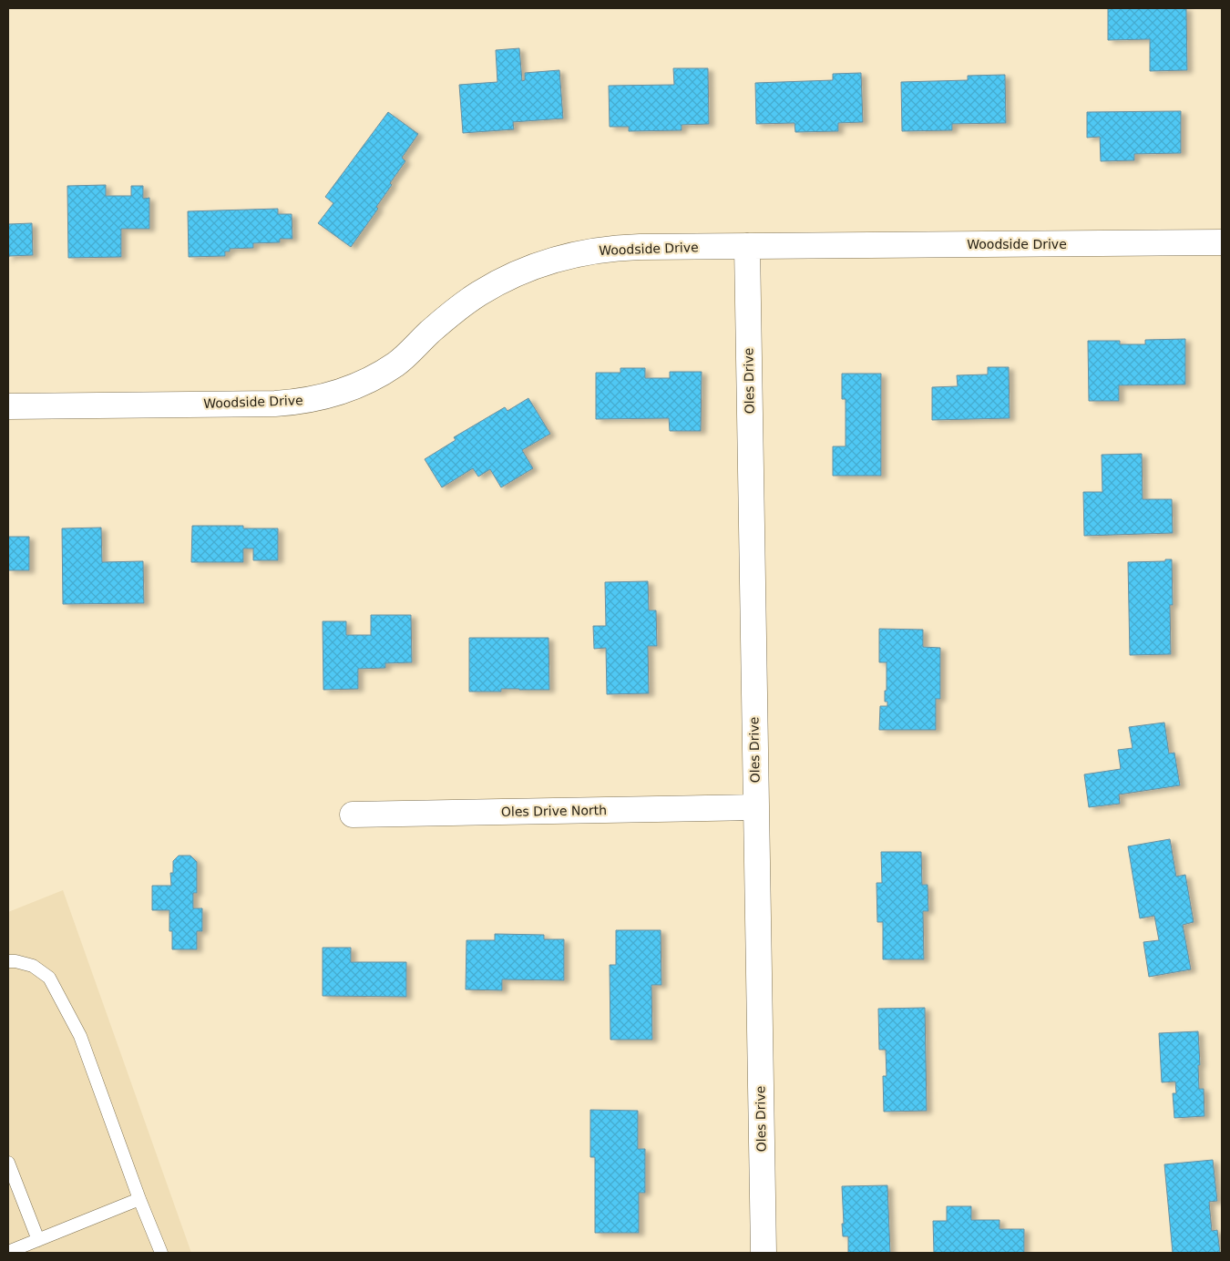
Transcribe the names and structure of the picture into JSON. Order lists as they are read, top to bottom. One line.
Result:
{"streets":{"street":["Woodside Drive","Oles Drive","Oles Drive North"]},"crossings":[["Woodside Drive","Oles Drive"],["Oles Drive","Oles Drive North"]]}
